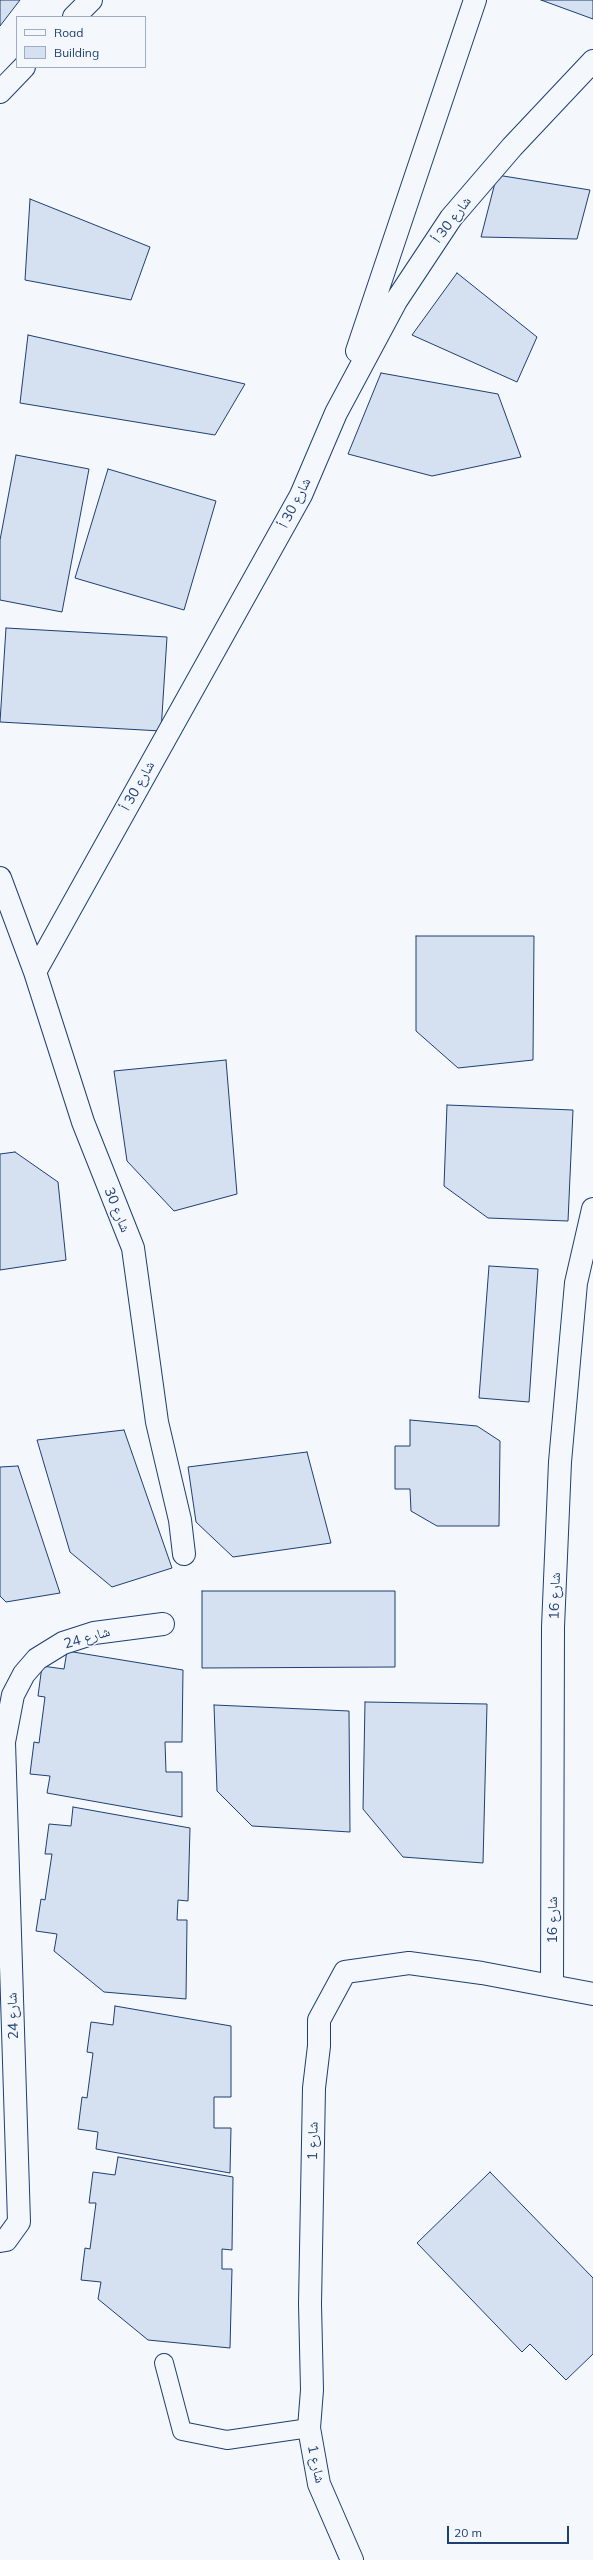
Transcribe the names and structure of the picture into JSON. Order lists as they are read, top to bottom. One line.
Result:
{"streets":{"street":["شارع 30 أ","شارع 30","شارع 16","شارع 24","شارع 1"]},"crossings":[["شارع 30 أ","شارع 30"],["شارع 16","شارع 1"]],"legend":["Road","Building"],"scale_bar":"20 m"}
